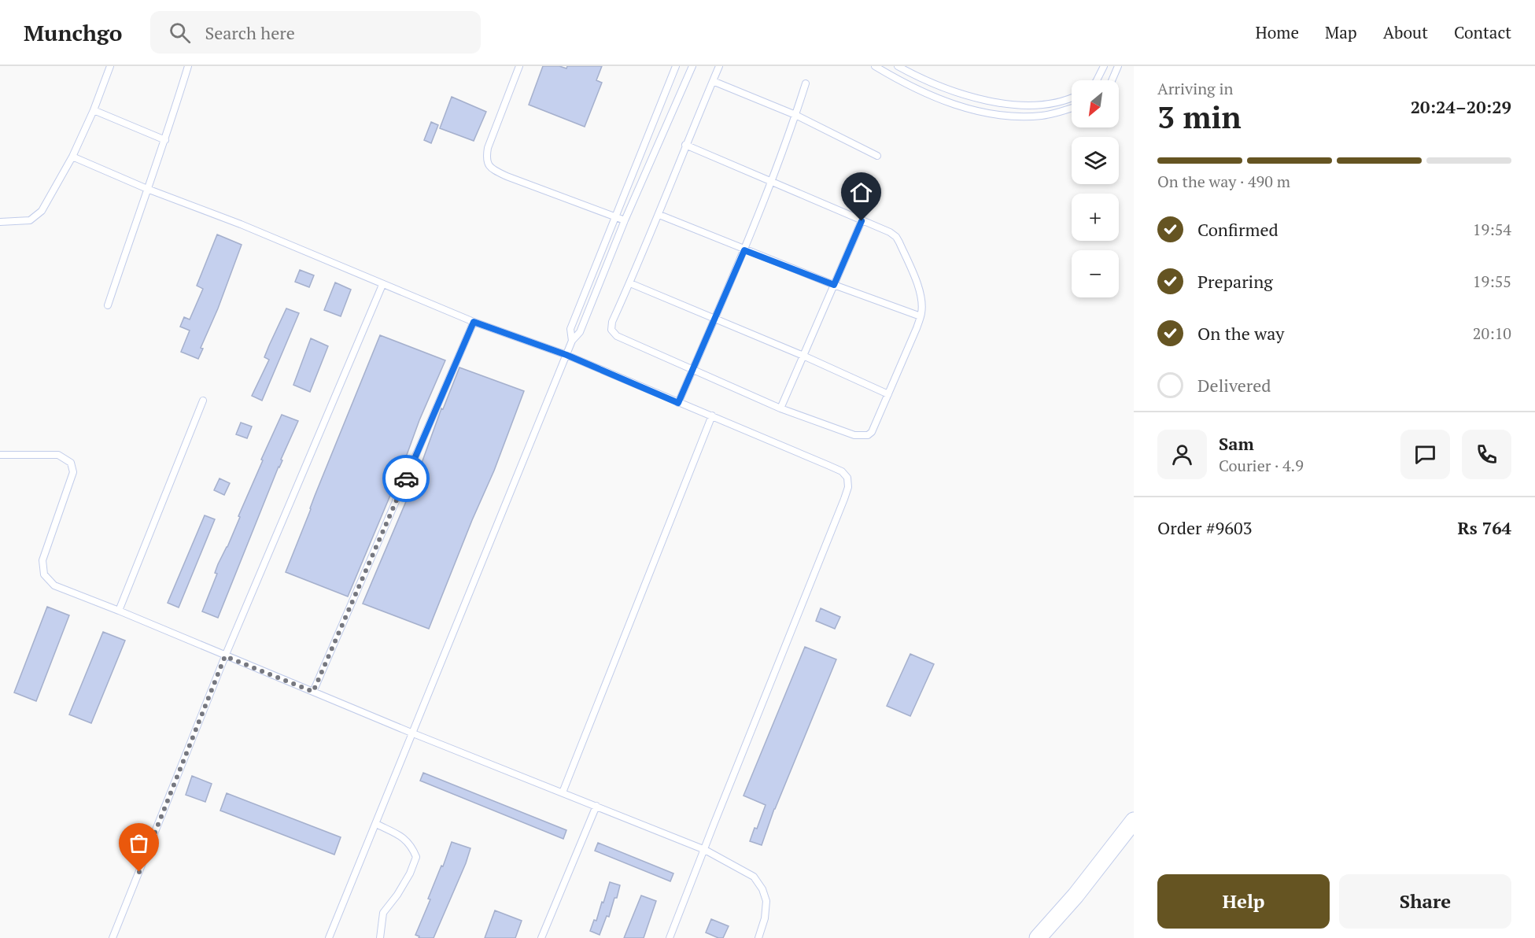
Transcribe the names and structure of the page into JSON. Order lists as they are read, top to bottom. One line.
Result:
{"north":"bottom left","page":{"header":"Munchgo","search":"Search here","nav":["Home","Map","About","Contact"],"heading":["3 min","Arriving in","20:24–20:29"],"panel":["Sam","Courier · 4.9","Order #9603","Rs 764"],"map_buttons":["+","−"],"bar":"On the way · 490 m","list":[["Confirmed","19:54"],["Preparing","19:55"],["On the way","20:10"],"Delivered"],"buttons":["Help","Share"]}}
